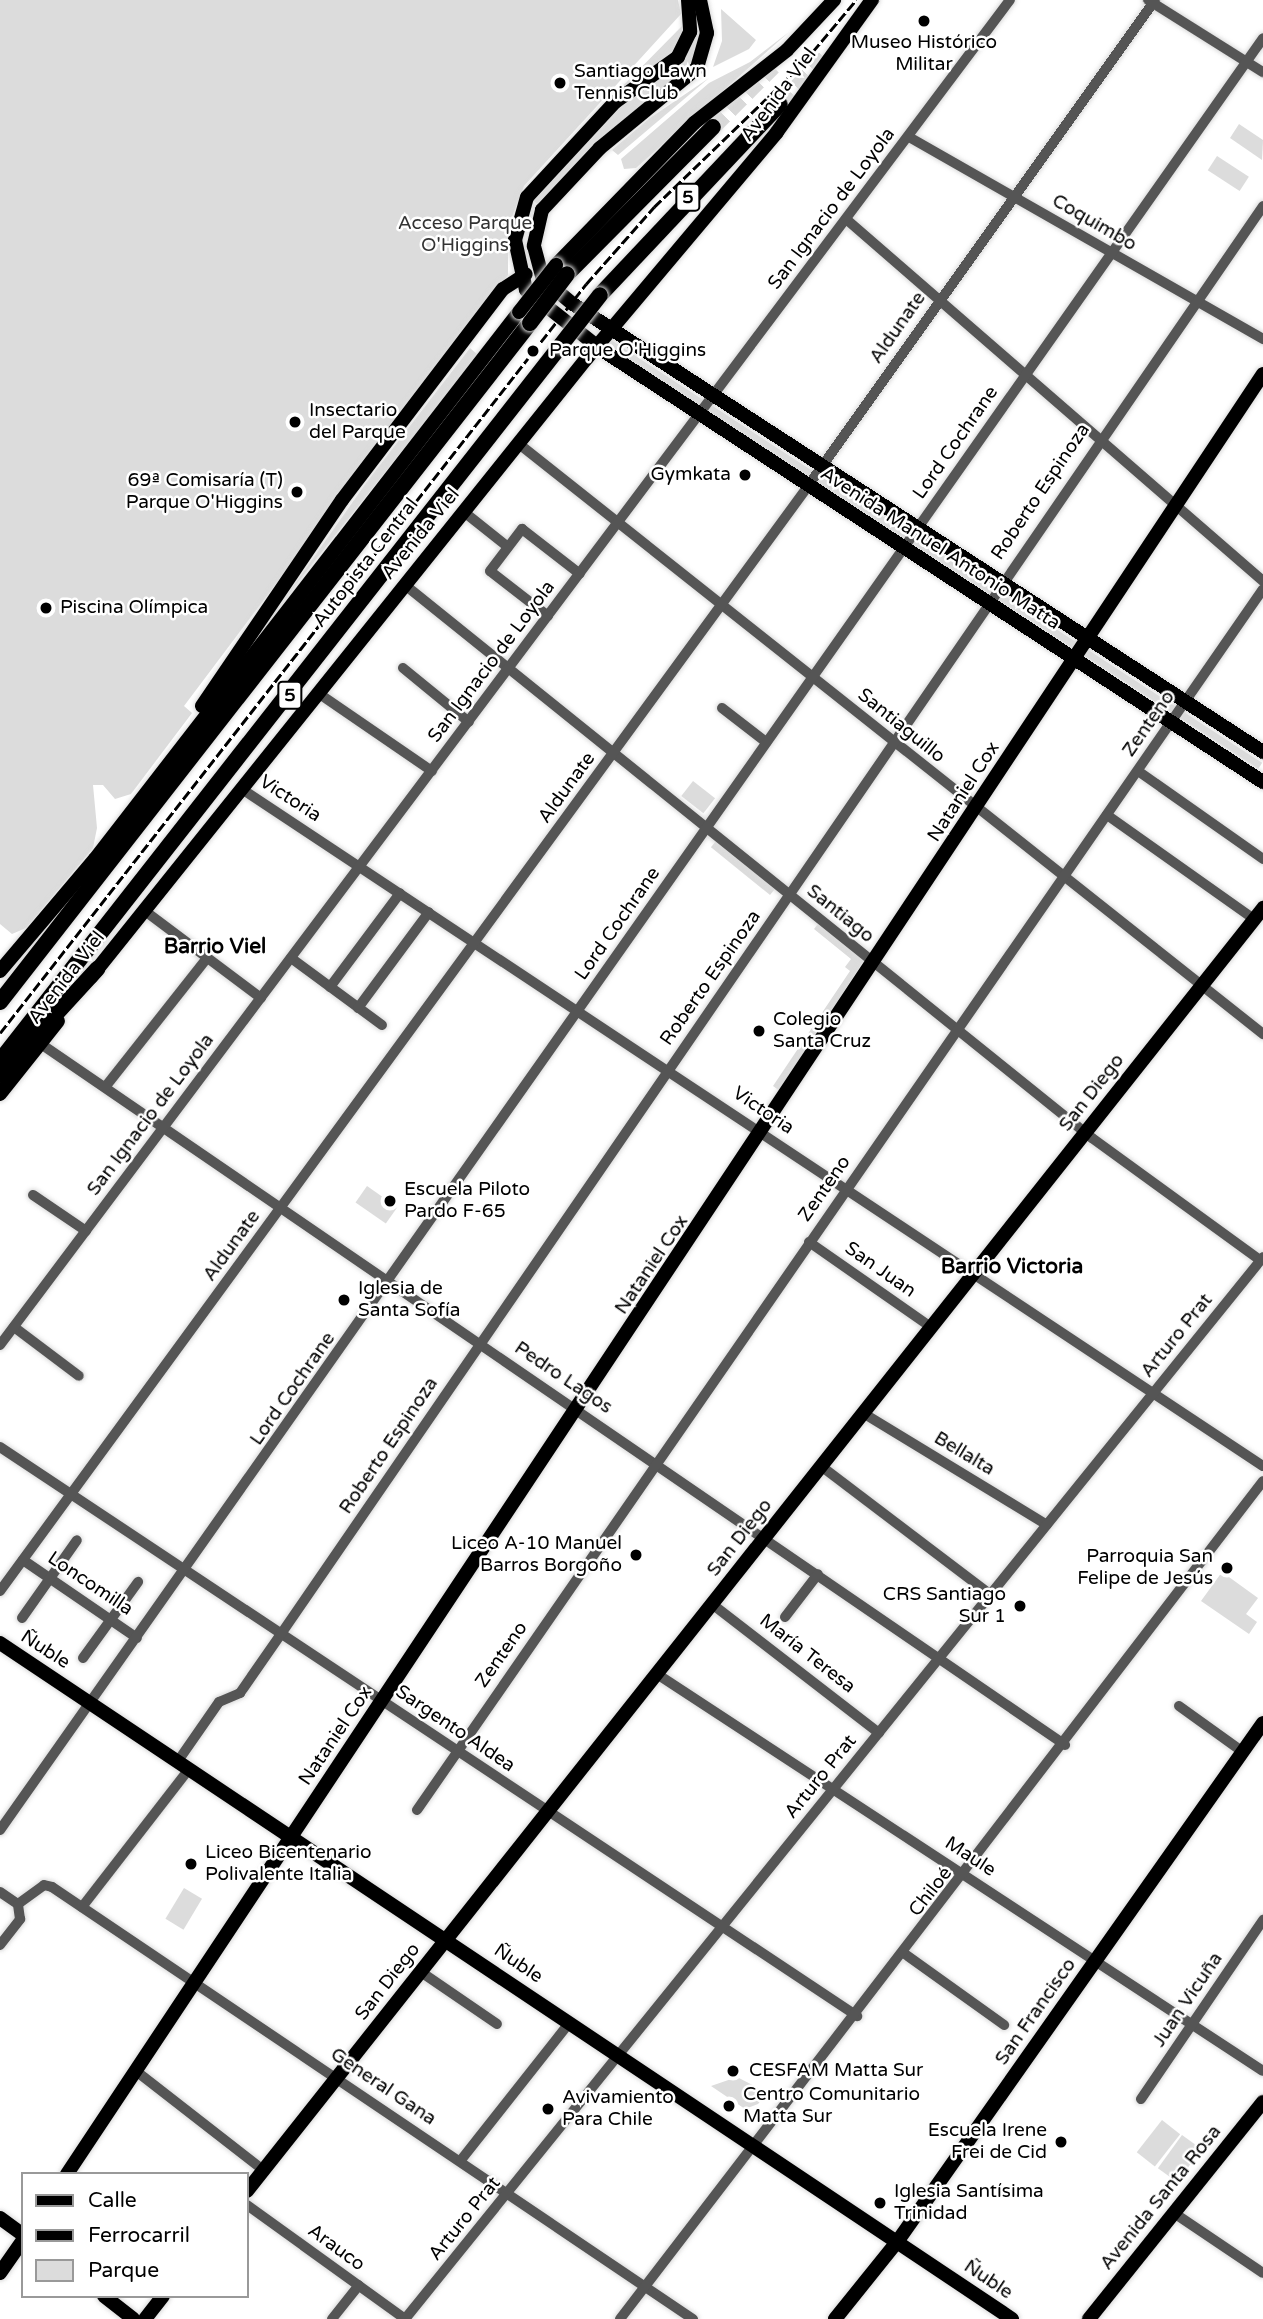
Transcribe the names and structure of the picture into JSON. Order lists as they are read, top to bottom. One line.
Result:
{"streets":{"highway":["5","Autopista Central"],"main road":["Avenida Viel","Avenida Manuel Antonio Matta","Nataniel Cox","San Diego","Ñuble","San Francisco","Avenida Santa Rosa"],"street":["San Ignacio de Loyola","Coquimbo","Aldunate","Lord Cochrane","Roberto Espinoza","Zenteno","Santiaguillo","Victoria","Santiago","San Juan","Arturo Prat","Pedro Lagos","Bellalta","Loncomilla","María Teresa","Sargento Aldea","Maule","Chiloé","Juan Vicuña","General Gana","Arauco"]},"crossings":[["Avenida Viel","Avenida Manuel Antonio Matta"],["Avenida Viel","Autopista Central"],["Avenida Viel","Santiaguillo"],["Avenida Viel","Victoria"],["Avenida Viel","Santiago"],["Avenida Viel","Pedro Lagos"],["San Ignacio de Loyola","Coquimbo"],["San Ignacio de Loyola","Avenida Manuel Antonio Matta"],["San Ignacio de Loyola","Santiaguillo"],["San Ignacio de Loyola","Victoria"],["San Ignacio de Loyola","Santiago"],["San Ignacio de Loyola","Pedro Lagos"],["Coquimbo","Aldunate"],["Coquimbo","Lord Cochrane"],["Coquimbo","Roberto Espinoza"],["Aldunate","Avenida Manuel Antonio Matta"],["Aldunate","Santiaguillo"],["Aldunate","Victoria"],["Aldunate","Santiago"],["Aldunate","Pedro Lagos"],["Aldunate","Loncomilla"],["Aldunate","Sargento Aldea"],["Lord Cochrane","Avenida Manuel Antonio Matta"],["Lord Cochrane","Santiaguillo"],["Lord Cochrane","Victoria"],["Lord Cochrane","Santiago"],["Lord Cochrane","Pedro Lagos"],["Lord Cochrane","Loncomilla"],["Lord Cochrane","Ñuble"],["Lord Cochrane","Sargento Aldea"],["Roberto Espinoza","Avenida Manuel Antonio Matta"],["Roberto Espinoza","Santiaguillo"],["Roberto Espinoza","Victoria"],["Roberto Espinoza","Santiago"],["Roberto Espinoza","Pedro Lagos"],["Roberto Espinoza","Ñuble"],["Roberto Espinoza","Sargento Aldea"],["Roberto Espinoza","General Gana"],["Avenida Manuel Antonio Matta","Zenteno"],["Avenida Manuel Antonio Matta","Nataniel Cox"],["Zenteno","Santiaguillo"],["Zenteno","Victoria"],["Zenteno","Santiago"],["Zenteno","San Juan"],["Zenteno","Pedro Lagos"],["Zenteno","Sargento Aldea"],["Santiaguillo","Nataniel Cox"],["Santiaguillo","San Diego"],["Nataniel Cox","Victoria"],["Nataniel Cox","Santiago"],["Nataniel Cox","Pedro Lagos"],["Nataniel Cox","Ñuble"],["Nataniel Cox","Sargento Aldea"],["Nataniel Cox","General Gana"],["Victoria","San Diego"],["Victoria","Arturo Prat"],["Santiago","San Diego"],["Santiago","Arturo Prat"],["San Diego","San Juan"],["San Diego","Pedro Lagos"],["San Diego","Bellalta"],["San Diego","Ñuble"],["San Diego","María Teresa"],["San Diego","Sargento Aldea"],["San Diego","Maule"],["San Diego","General Gana"],["Arturo Prat","Pedro Lagos"],["Arturo Prat","Bellalta"],["Arturo Prat","Ñuble"],["Arturo Prat","María Teresa"],["Arturo Prat","Sargento Aldea"],["Arturo Prat","Maule"],["Arturo Prat","General Gana"],["Arturo Prat","Arauco"],["Pedro Lagos","Chiloé"],["Ñuble","Chiloé"],["Ñuble","San Francisco"],["Sargento Aldea","Chiloé"],["Maule","Chiloé"],["Maule","Juan Vicuña"],["Maule","San Francisco"],["Chiloé","General Gana"]],"districts":["Barrio Viel","Barrio Victoria"],"parks":["Acceso Parque O'Higgins"],"places":["Museo Histórico Militar","Santiago Lawn Tennis Club","Parque O'Higgins","Insectario del Parque","Gymkata","69ª Comisaría (T) Parque O'Higgins","Piscina Olímpica","Colegio Santa Cruz","Escuela Piloto Pardo F-65","Iglesia de Santa Sofía","Liceo A-10 Manuel Barros Borgoño","Parroquia San Felipe de Jesús","CRS Santiago Sur 1","Liceo Bicentenario Polivalente Italia","CESFAM Matta Sur","Centro Comunitario Matta Sur","Avivamiento Para Chile","Escuela Irene Frei de Cid","Iglesia Santísima Trinidad"],"legend":["Calle","Ferrocarril","Parque"]}
